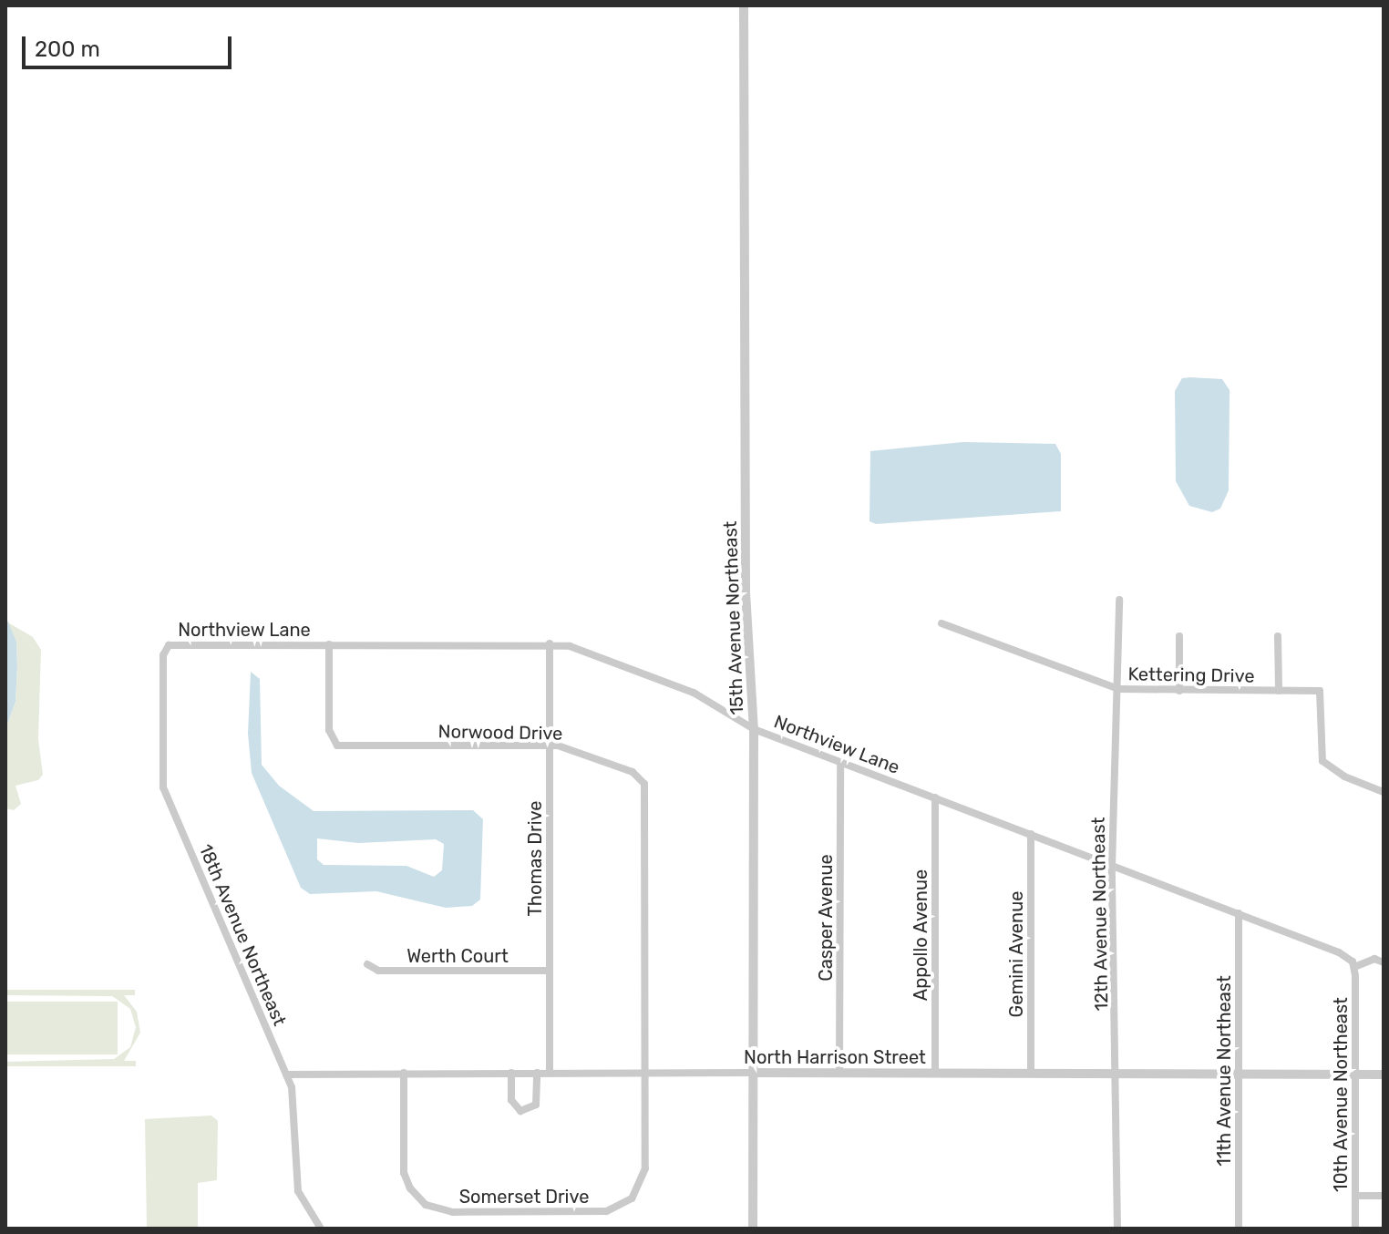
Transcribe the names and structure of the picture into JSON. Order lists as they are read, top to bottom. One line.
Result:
{"streets":{"street":["15th Avenue Northeast","Northview Lane","Kettering Drive","Norwood Drive","Thomas Drive","12th Avenue Northeast","Casper Avenue","18th Avenue Northeast","Appollo Avenue","Gemini Avenue","Werth Court","North Harrison Street","11th Avenue Northeast","10th Avenue Northeast","Somerset Drive"]},"crossings":[["15th Avenue Northeast","Northview Lane"],["15th Avenue Northeast","North Harrison Street"],["Northview Lane","Norwood Drive"],["Northview Lane","Thomas Drive"],["Northview Lane","12th Avenue Northeast"],["Northview Lane","Casper Avenue"],["Northview Lane","18th Avenue Northeast"],["Northview Lane","Appollo Avenue"],["Northview Lane","Gemini Avenue"],["Northview Lane","11th Avenue Northeast"],["Northview Lane","10th Avenue Northeast"],["Kettering Drive","12th Avenue Northeast"],["Norwood Drive","Thomas Drive"],["Norwood Drive","North Harrison Street"],["Norwood Drive","Somerset Drive"],["Thomas Drive","Werth Court"],["Thomas Drive","North Harrison Street"],["12th Avenue Northeast","North Harrison Street"],["Casper Avenue","North Harrison Street"],["18th Avenue Northeast","North Harrison Street"],["Appollo Avenue","North Harrison Street"],["Gemini Avenue","North Harrison Street"],["North Harrison Street","11th Avenue Northeast"],["North Harrison Street","10th Avenue Northeast"],["North Harrison Street","Somerset Drive"]],"scale_bar":"200 m"}
